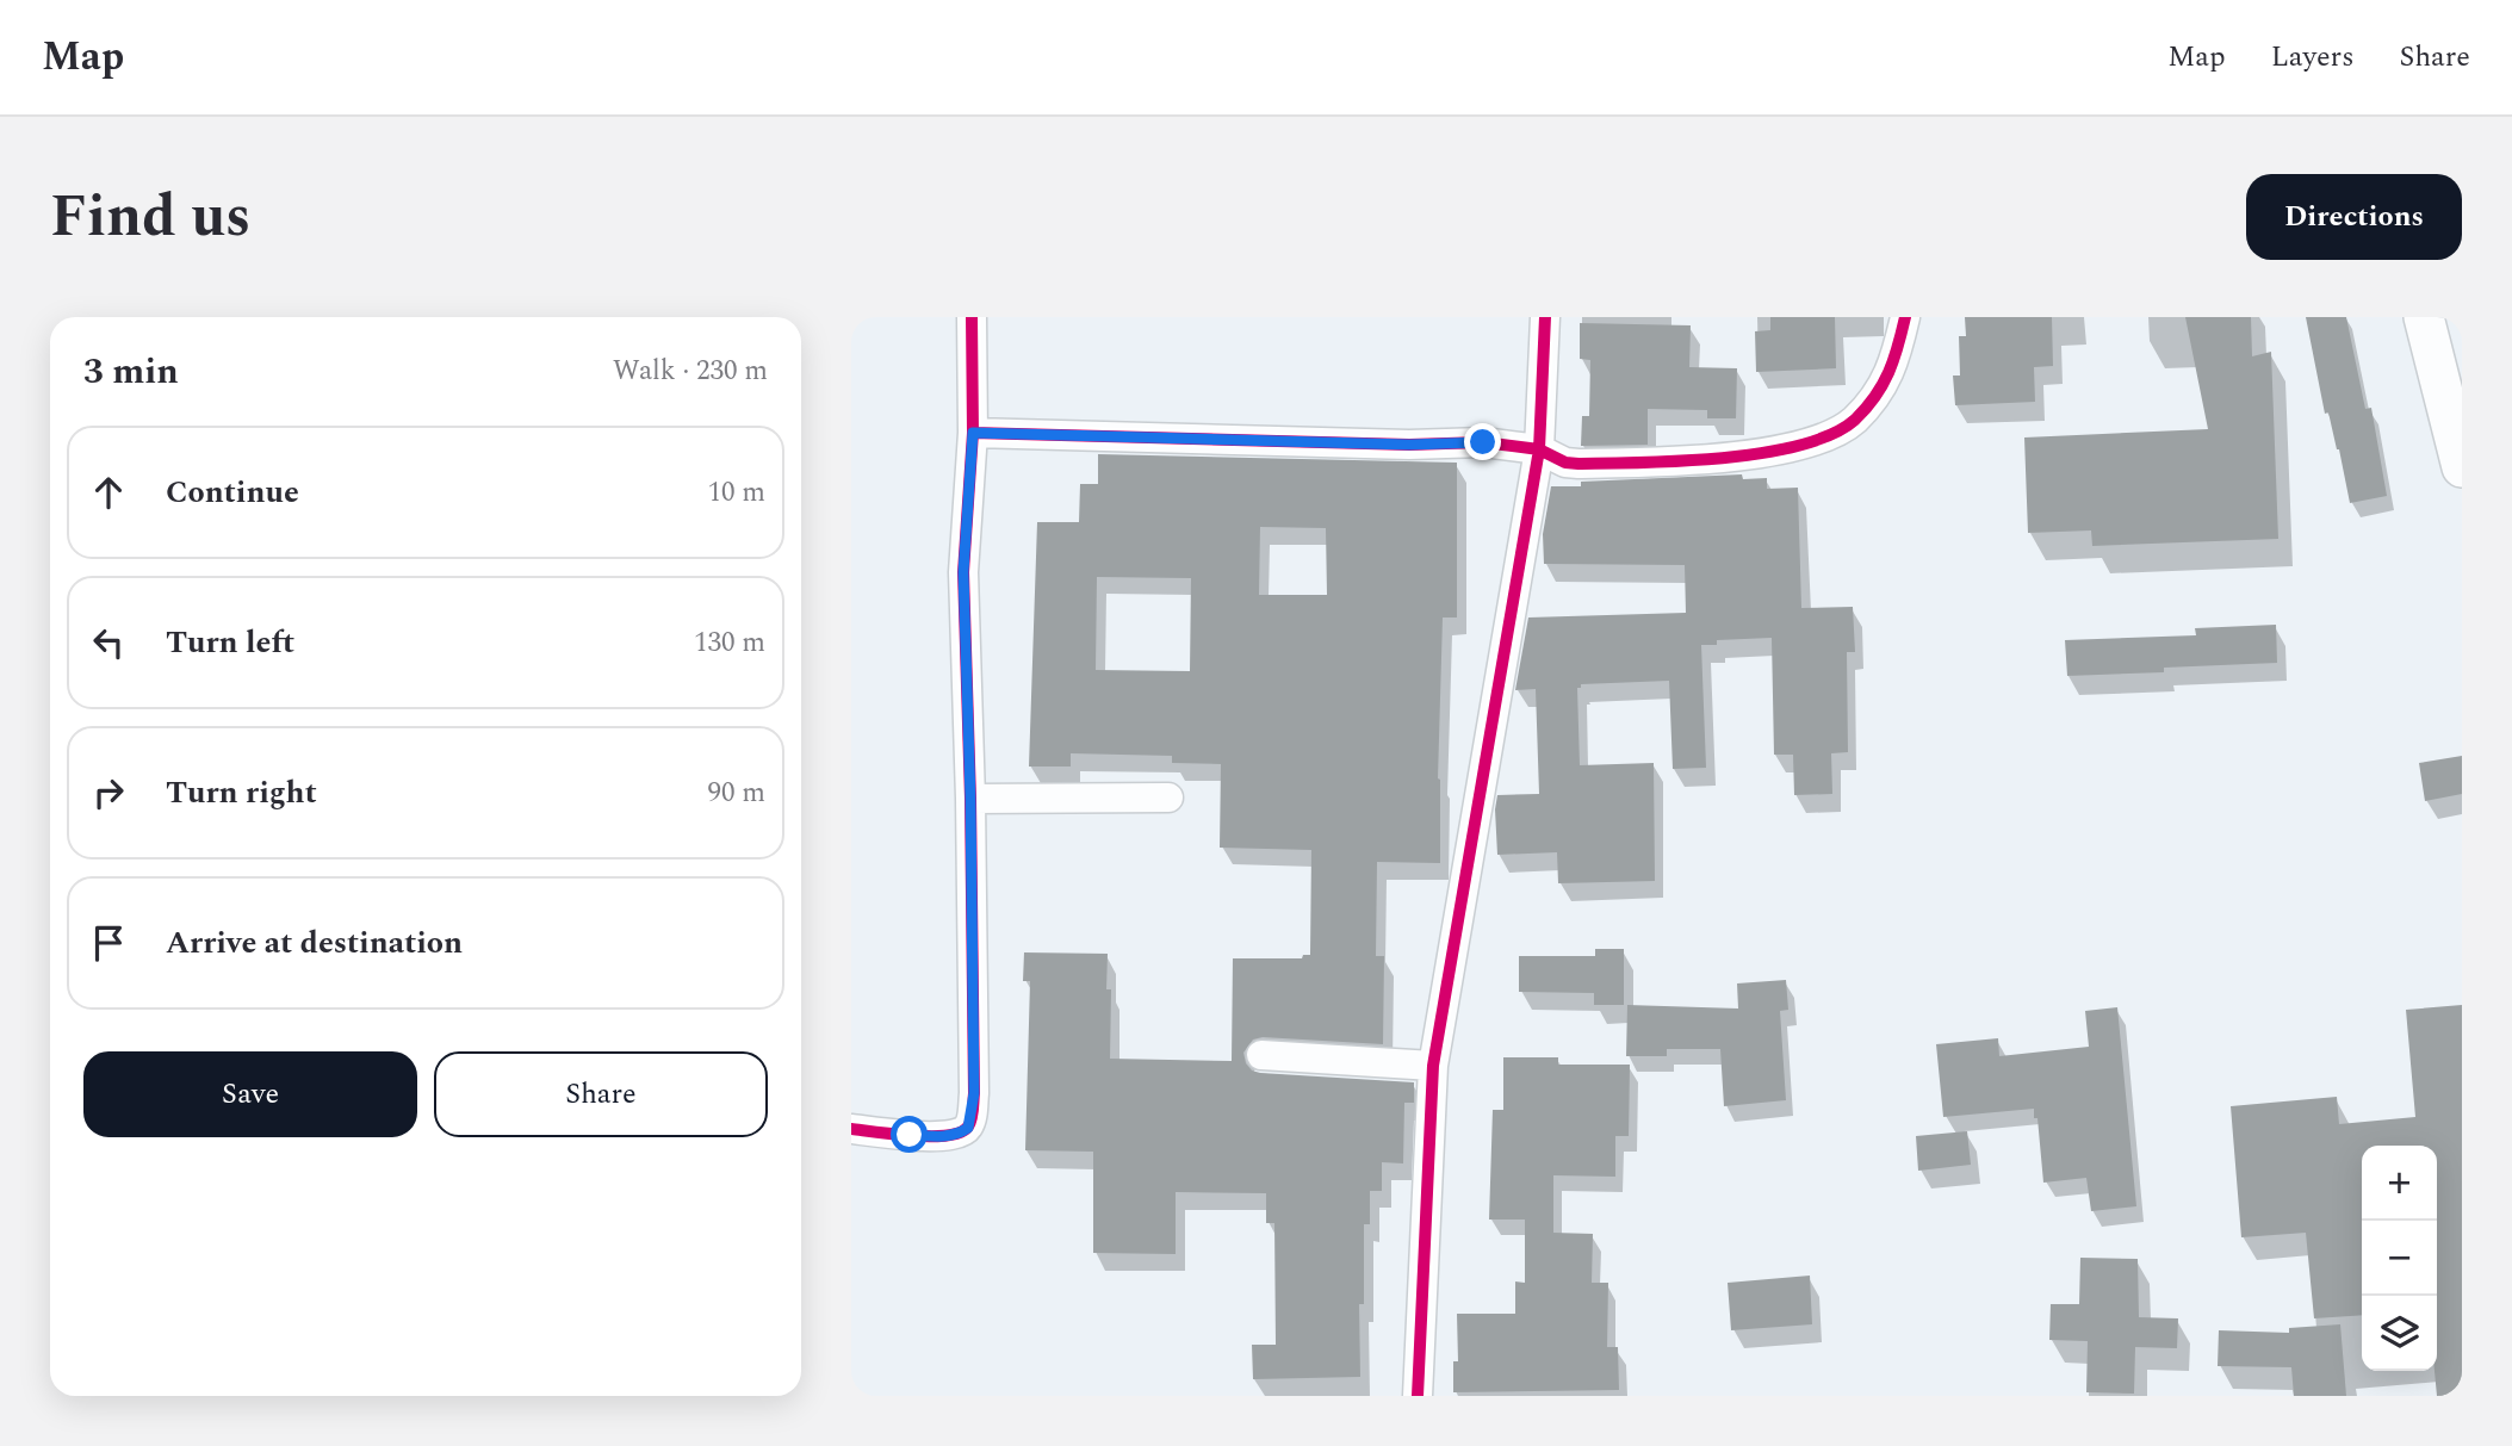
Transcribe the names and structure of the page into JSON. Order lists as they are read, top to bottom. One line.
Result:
{"page":{"header":"Map","nav":["Map","Layers","Share"],"title":"Find us","buttons":["Directions",["Save","Share"]],"heading":["3 min","Walk · 230 m"],"list":[["Continue","10 m"],["Turn left","130 m"],["Turn right","90 m"],"Arrive at destination"],"map_buttons":["+","−"]}}
